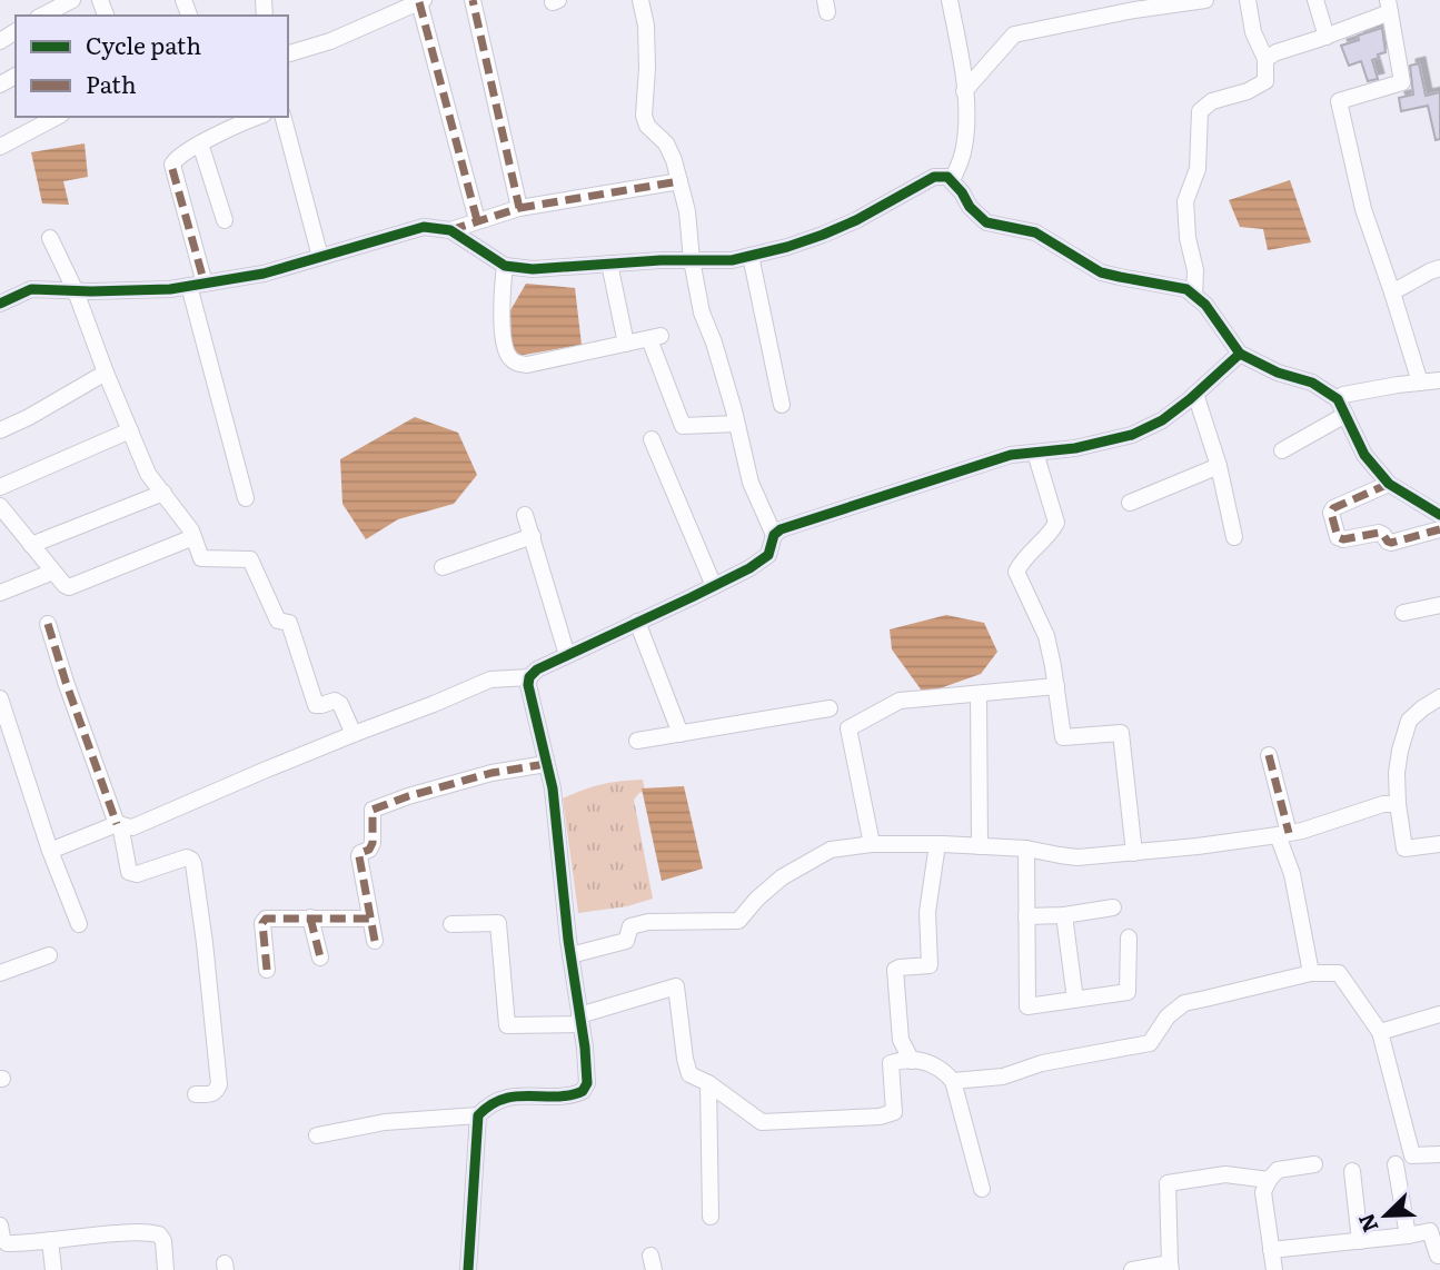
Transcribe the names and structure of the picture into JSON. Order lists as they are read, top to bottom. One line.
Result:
{"legend":["Cycle path","Path"],"north":"bottom left"}
